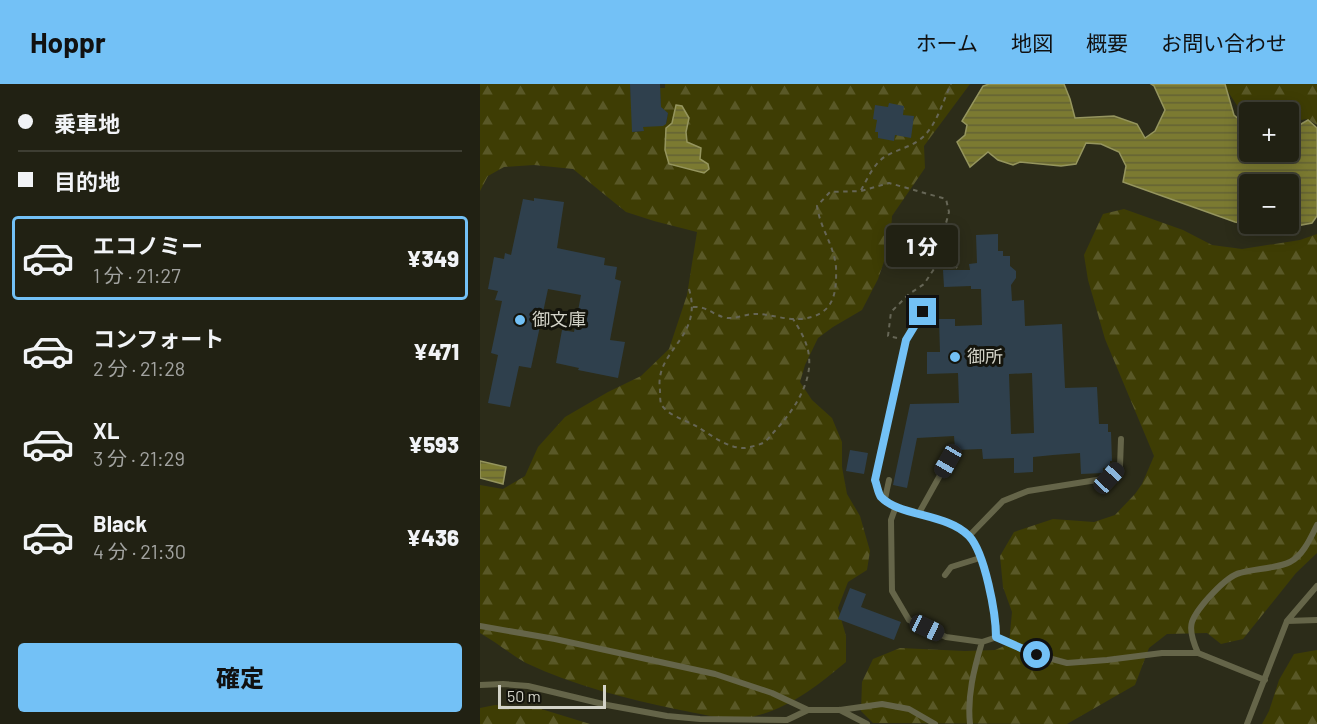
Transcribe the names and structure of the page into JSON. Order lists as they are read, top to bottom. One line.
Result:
{"places":["御文庫","御所"],"scale_bar":"50 m","page":{"header":"Hoppr","nav":["ホーム","地図","概要","お問い合わせ"],"banner":["乗車地","目的地"],"map_buttons":["+","−"],"list":[{"name":"エコノミー","note":"1 分 · 21:27","value":"¥349"},{"name":"コンフォート","note":"2 分 · 21:28","value":"¥471"},{"name":"XL","note":"3 分 · 21:29","value":"¥593"},{"name":"Black","note":"4 分 · 21:30","value":"¥436"}],"bubble":"1 分","buttons":"確定","scale":"50 m"}}
